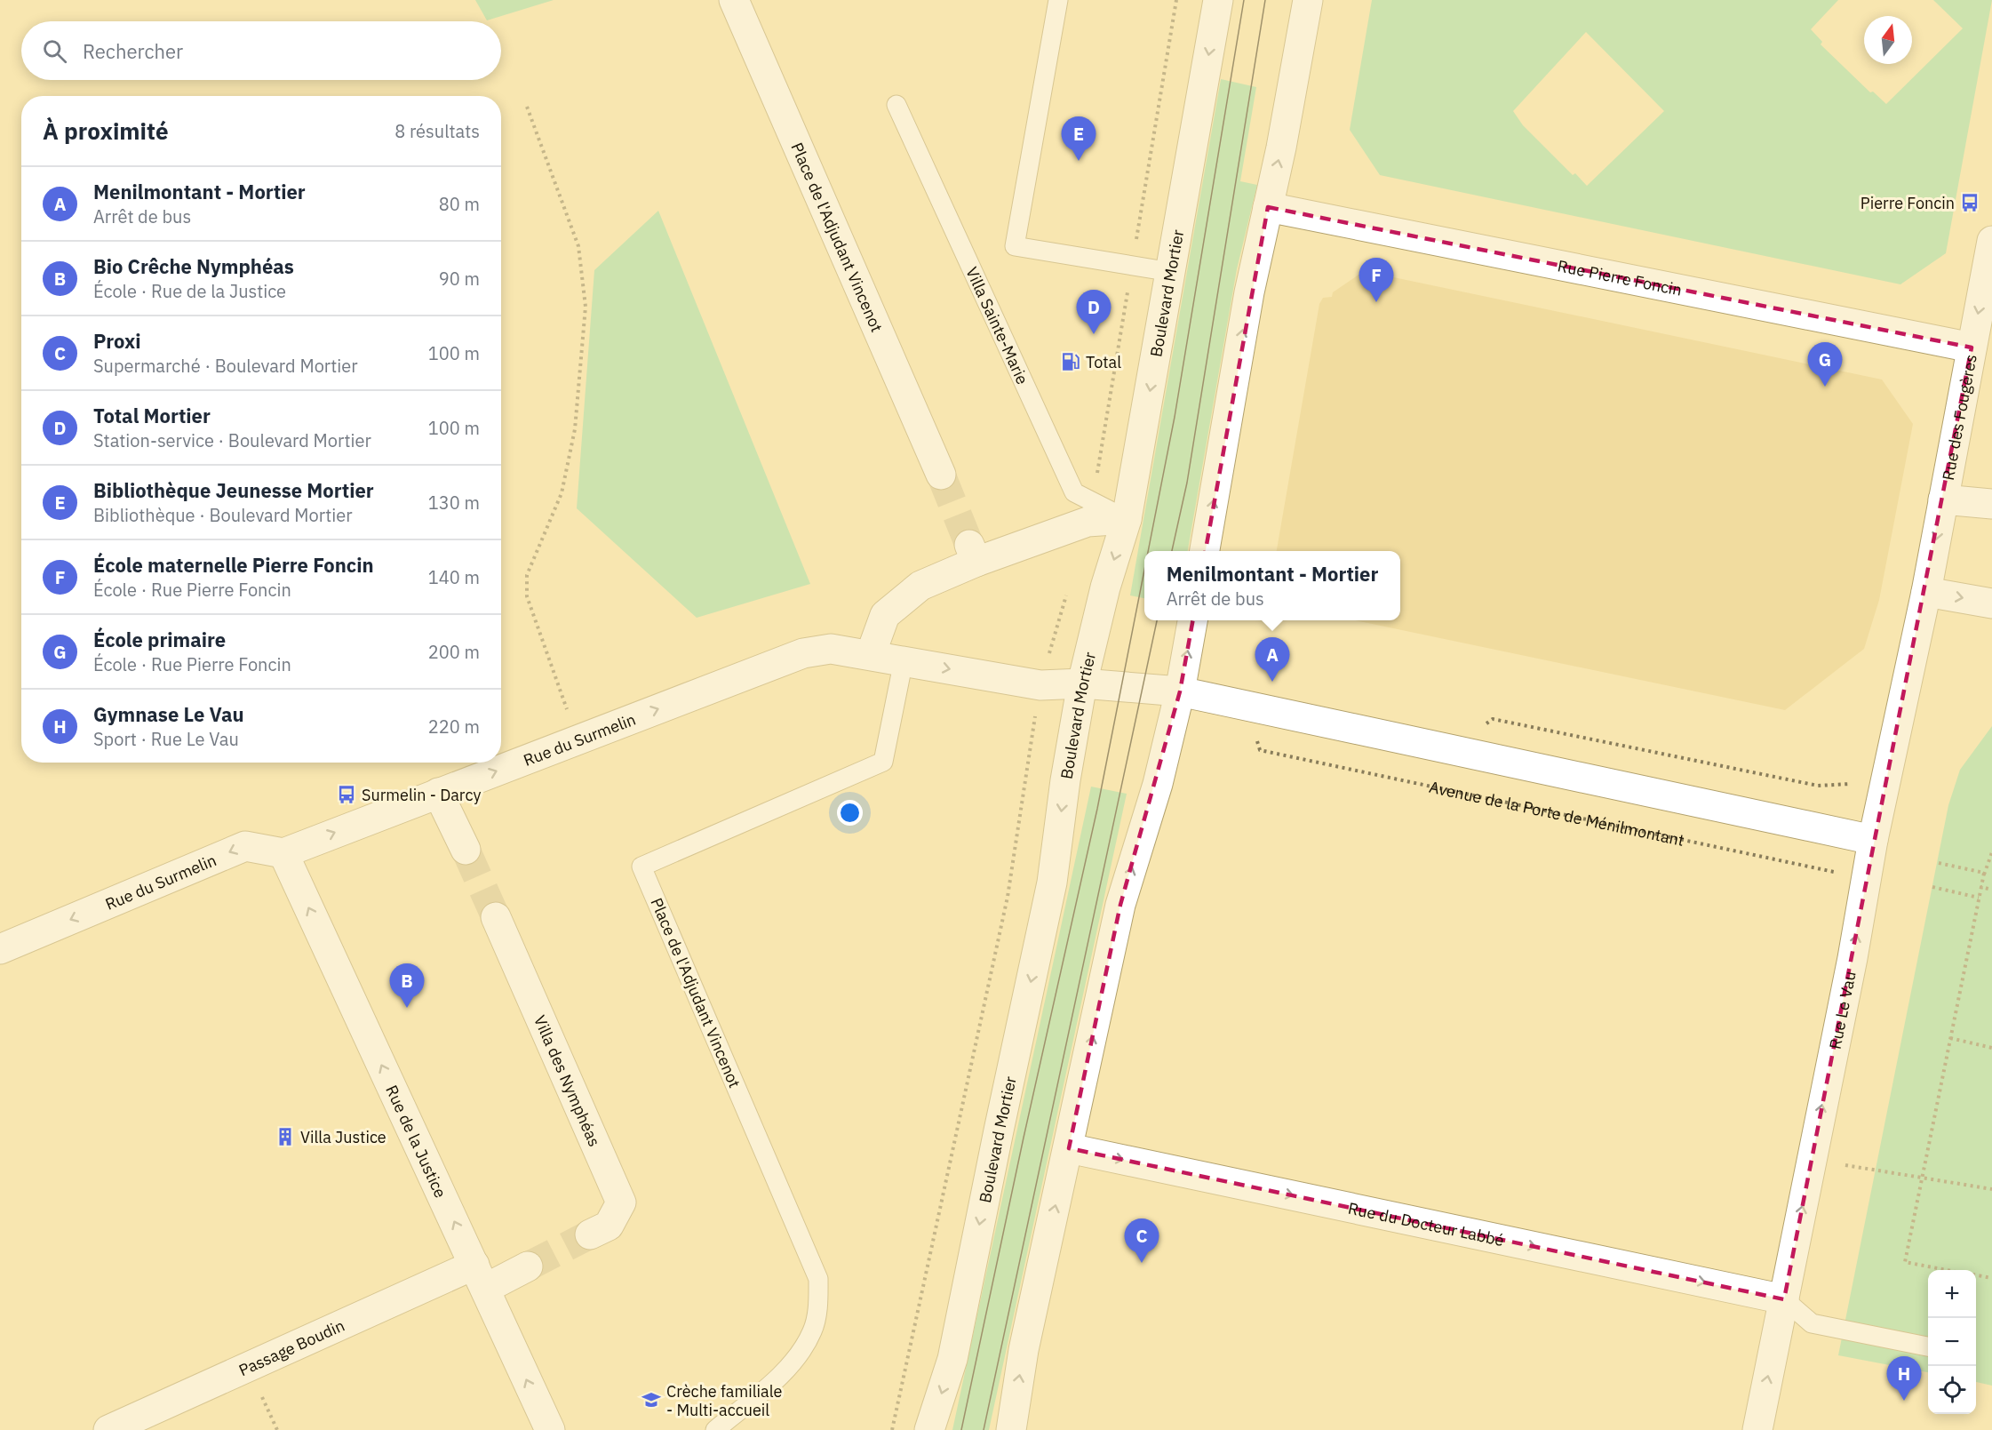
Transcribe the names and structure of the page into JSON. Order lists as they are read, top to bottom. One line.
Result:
{"streets":{"street":["Place de l'Adjudant Vincenot","Rue Pierre Foncin","Boulevard Mortier","Rue des Fougères","Rue du Surmelin","Rue Le Vau","Villa des Nymphéas","Rue de la Justice","Rue du Docteur Labbé","Passage Boudin"],"lane":["Villa Sainte-Marie"],"path":["Avenue de la Porte de Ménilmontant"]},"crossings":[["Rue Pierre Foncin","Rue des Fougères"],["Boulevard Mortier","Villa Sainte-Marie"],["Rue des Fougères","Rue Le Vau"],["Rue du Surmelin","Rue de la Justice"],["Avenue de la Porte de Ménilmontant","Rue Le Vau"],["Rue Le Vau","Rue du Docteur Labbé"],["Rue de la Justice","Passage Boudin"]],"one_way":["Rue des Fougères","Rue Le Vau","Rue de la Justice","Rue du Docteur Labbé"],"places":{"bus stop":["Pierre Foncin","Surmelin - Darcy"],"fuel station":["Total"],"building":["Villa Justice"],"school or university":["Crèche familiale - Multi-accueil"]},"north":"top","page":{"search":"Rechercher","heading":["À proximité","8 résultats"],"pins":["E","F","D","G","A","B","C","H"],"list":[{"mark":"A","name":"Menilmontant - Mortier","note":"Arrêt de bus","value":"80 m"},{"mark":"B","name":"Bio Crêche Nymphéas","note":"École · Rue de la Justice","value":"90 m"},{"mark":"C","name":"Proxi","note":"Supermarché · Boulevard Mortier","value":"100 m"},{"mark":"D","name":"Total Mortier","note":"Station-service · Boulevard Mortier","value":"100 m"},{"mark":"E","name":"Bibliothèque Jeunesse Mortier","note":"Bibliothèque · Boulevard Mortier","value":"130 m"},{"mark":"F","name":"École maternelle Pierre Foncin","note":"École · Rue Pierre Foncin","value":"140 m"},{"mark":"G","name":"École primaire","note":"École · Rue Pierre Foncin","value":"200 m"},{"mark":"H","name":"Gymnase Le Vau","note":"Sport · Rue Le Vau","value":"220 m"}],"popup":["Menilmontant - Mortier","Arrêt de bus"],"map_buttons":["+","−"]}}
